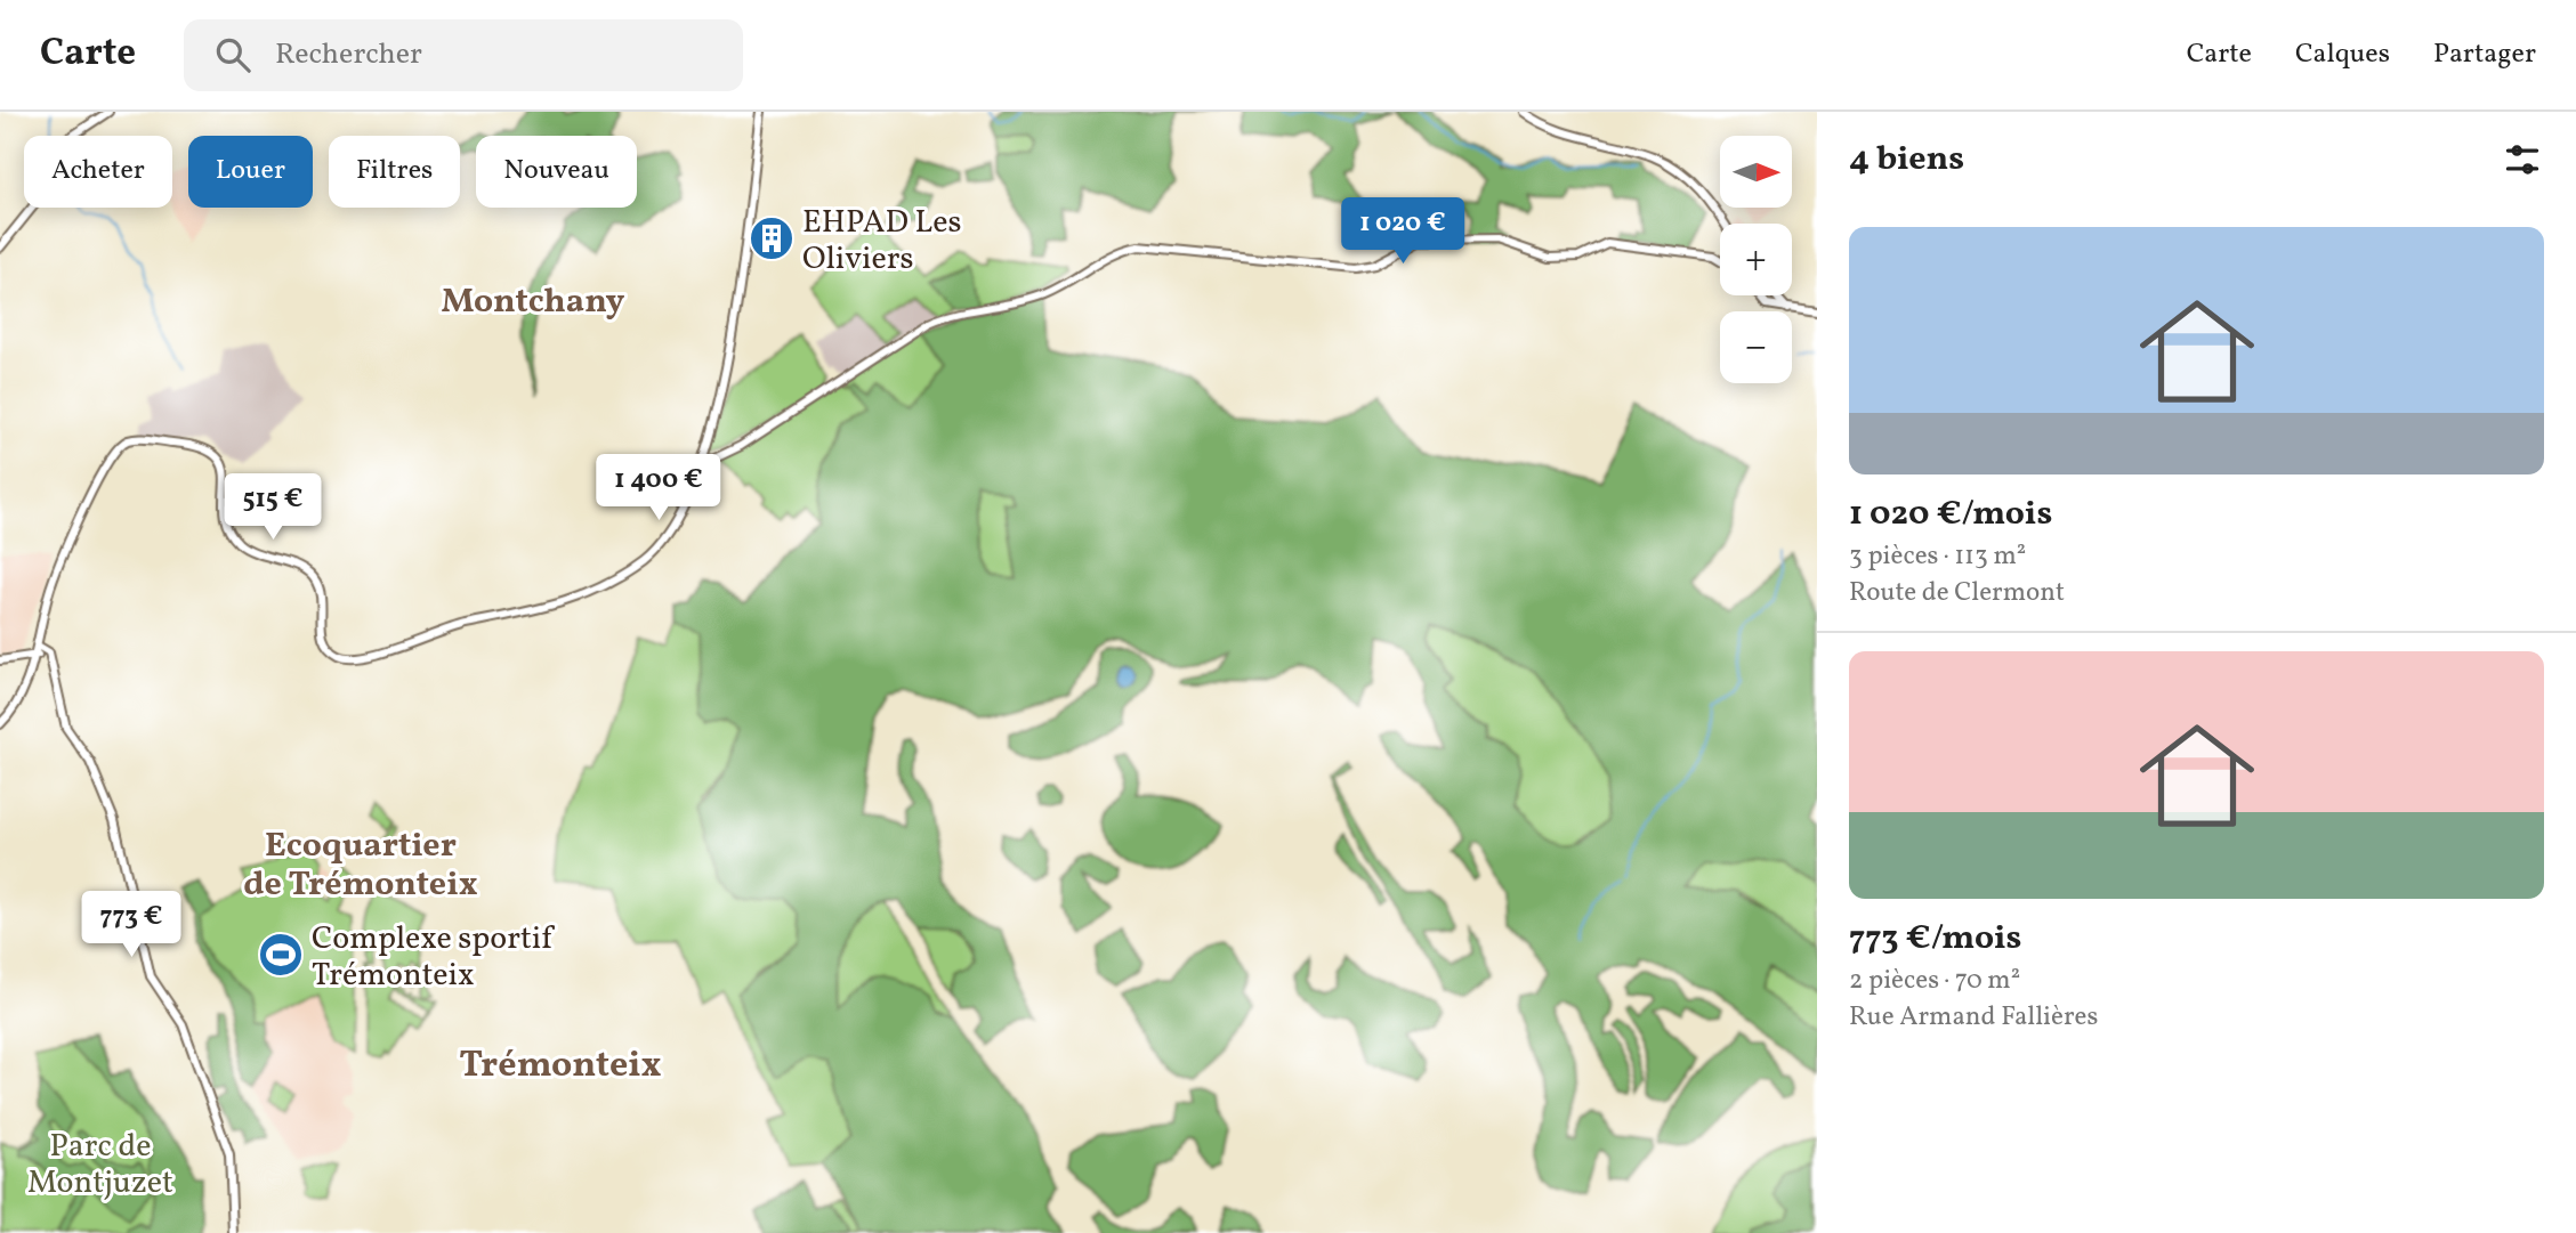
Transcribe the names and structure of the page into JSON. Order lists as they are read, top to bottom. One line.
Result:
{"districts":["Montchany","Ecoquartier de Trémonteix","Trémonteix"],"parks":["Parc de Montjuzet"],"places":{"building":["EHPAD Les Oliviers"],"sports":["Complexe sportif Trémonteix"]},"north":"right","page":{"header":"Carte","search":"Rechercher","nav":["Carte","Calques","Partager"],"heading":"4 biens","map_buttons":["+","−"],"chip":["Acheter","Louer","Filtres","Nouveau"],"price":["1 020 €","1 400 €","515 €","773 €"],"list":[{"name":"1 020 €/mois","note":"3 pièces · 113 m² · Route de Clermont"},{"name":"773 €/mois","note":"2 pièces · 70 m² · Rue Armand Fallières"}]}}
